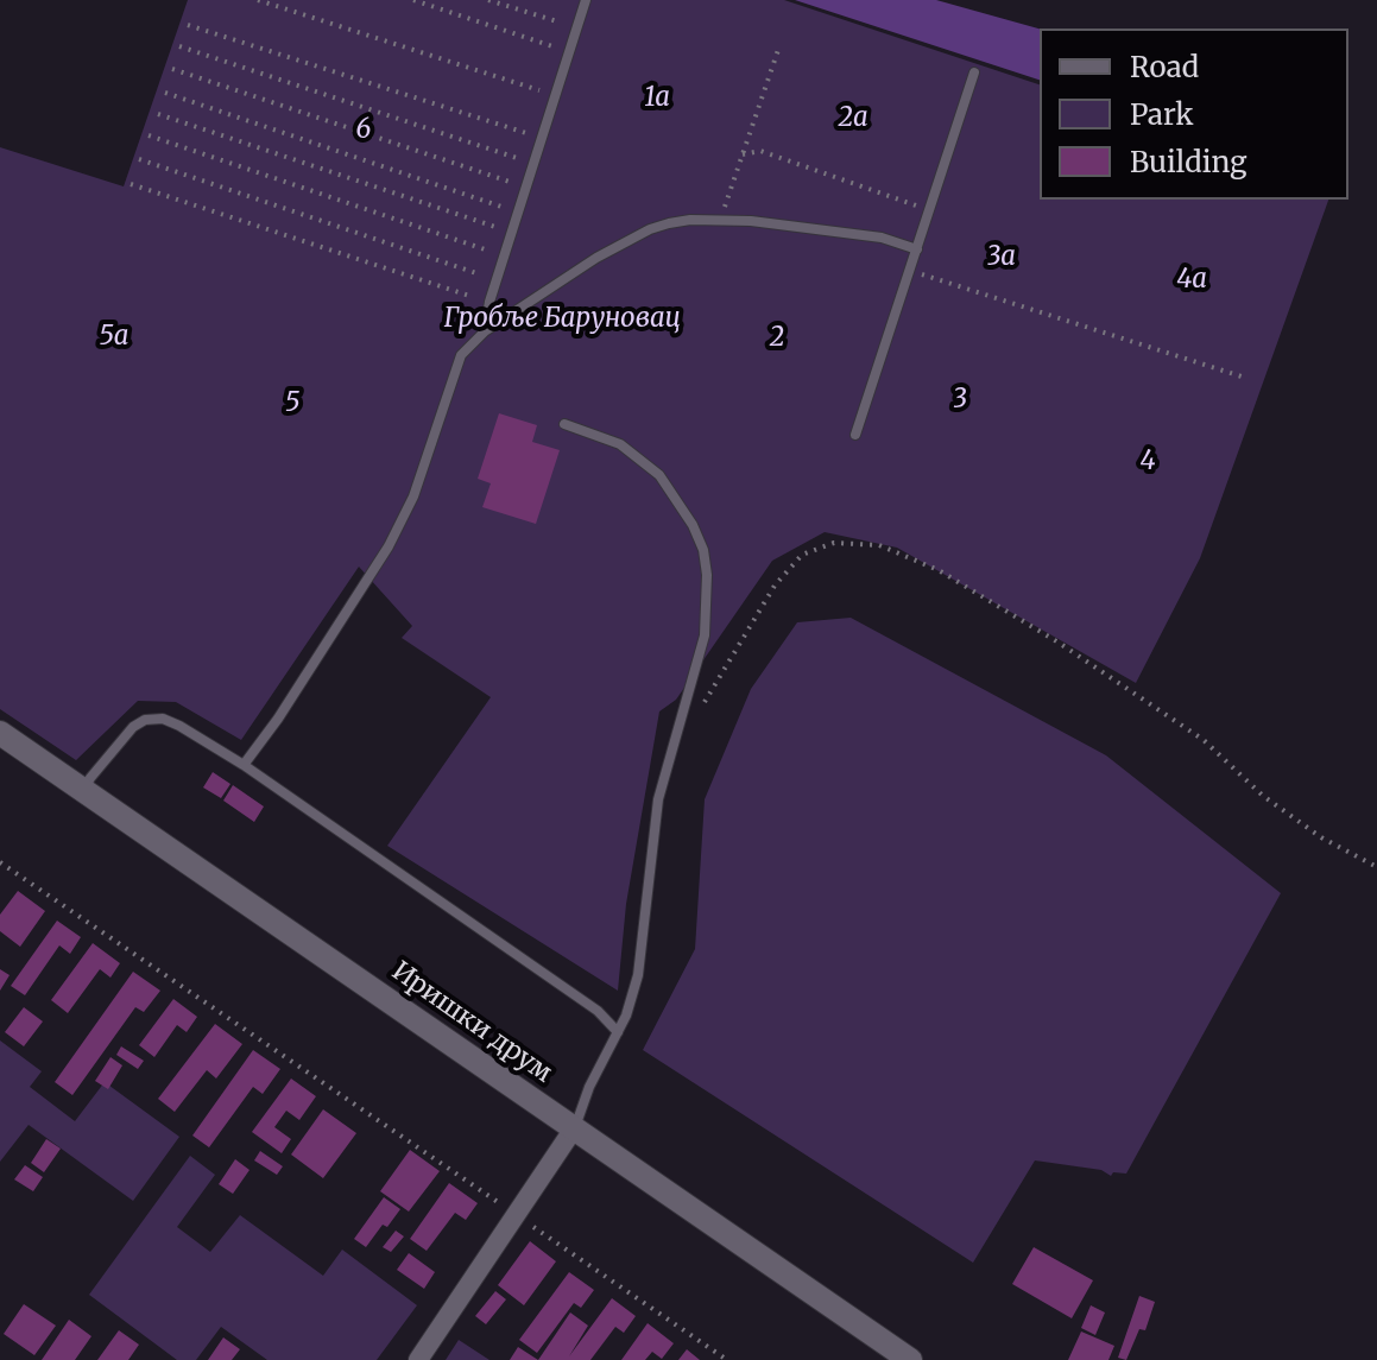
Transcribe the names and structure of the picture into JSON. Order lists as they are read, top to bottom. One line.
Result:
{"streets":{"street":["Иришки друм"]},"parks":["1a","2a","6","3a","4a","Гробље Баруновац","5a","2","3","5","4"],"legend":["Road","Park","Building"]}
